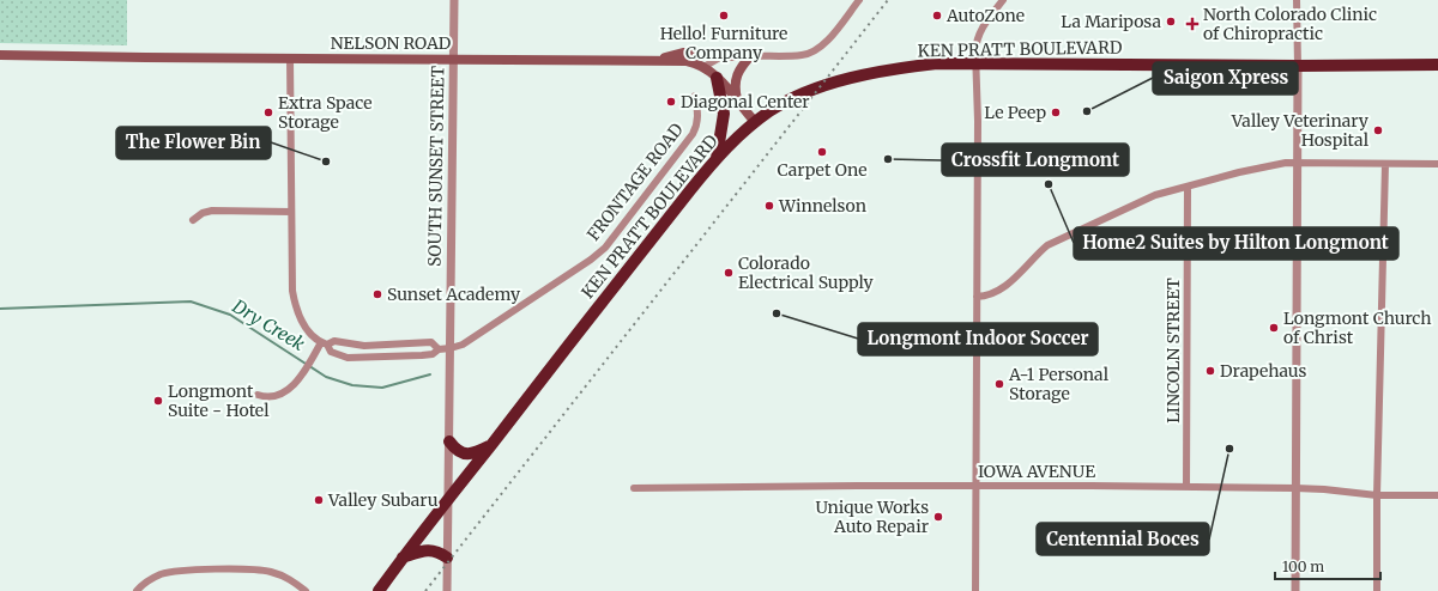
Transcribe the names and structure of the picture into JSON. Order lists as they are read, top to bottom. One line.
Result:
{"streets":{"highway":["KEN PRATT BOULEVARD"],"main road":["NELSON ROAD"],"street":["SOUTH SUNSET STREET","FRONTAGE ROAD","LINCOLN STREET","IOWA AVENUE"]},"crossings":[["NELSON ROAD","KEN PRATT BOULEVARD"],["NELSON ROAD","SOUTH SUNSET STREET"],["KEN PRATT BOULEVARD","SOUTH SUNSET STREET"],["SOUTH SUNSET STREET","FRONTAGE ROAD"],["LINCOLN STREET","IOWA AVENUE"]],"water":["Dry Creek"],"places":{"other":["Hello! Furniture Company","AutoZone","La Mariposa","Diagonal Center","Saigon Xpress","Extra Space Storage","Le Peep","Valley Veterinary Hospital","Carpet One","Crossfit Longmont","The Flower Bin","Home2 Suites by Hilton Longmont","Winnelson","Colorado Electrical Supply","Sunset Academy","Longmont Indoor Soccer","Longmont Church of Christ","Drapehaus","A-1 Personal Storage","Longmont Suite - Hotel","Centennial Boces","Valley Subaru","Unique Works Auto Repair"],"health":["North Colorado Clinic of Chiropractic"]},"scale_bar":"100 m"}
